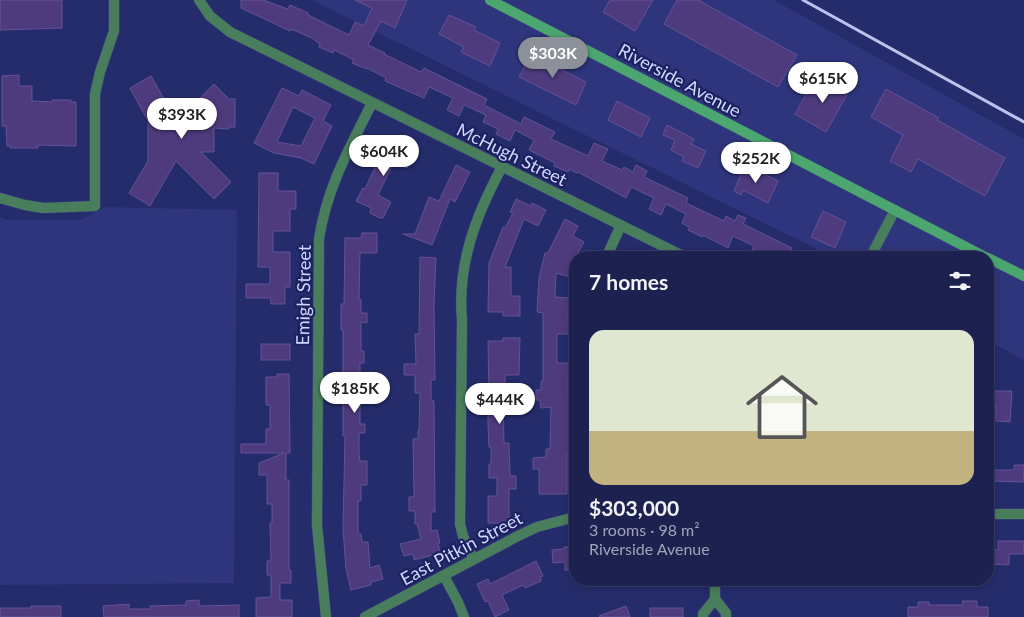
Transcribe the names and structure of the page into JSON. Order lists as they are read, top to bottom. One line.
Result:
{"streets":{"main road":["Riverside Avenue"],"street":["McHugh Street","Emigh Street","East Pitkin Street"]},"crossings":[["McHugh Street","Emigh Street"]],"page":{"price":["$303K","$615K","$393K","$604K","$252K","$185K","$444K"],"heading":"7 homes","list":[{"name":"$303,000","note":"3 rooms · 98 m² · Riverside Avenue"}]}}
